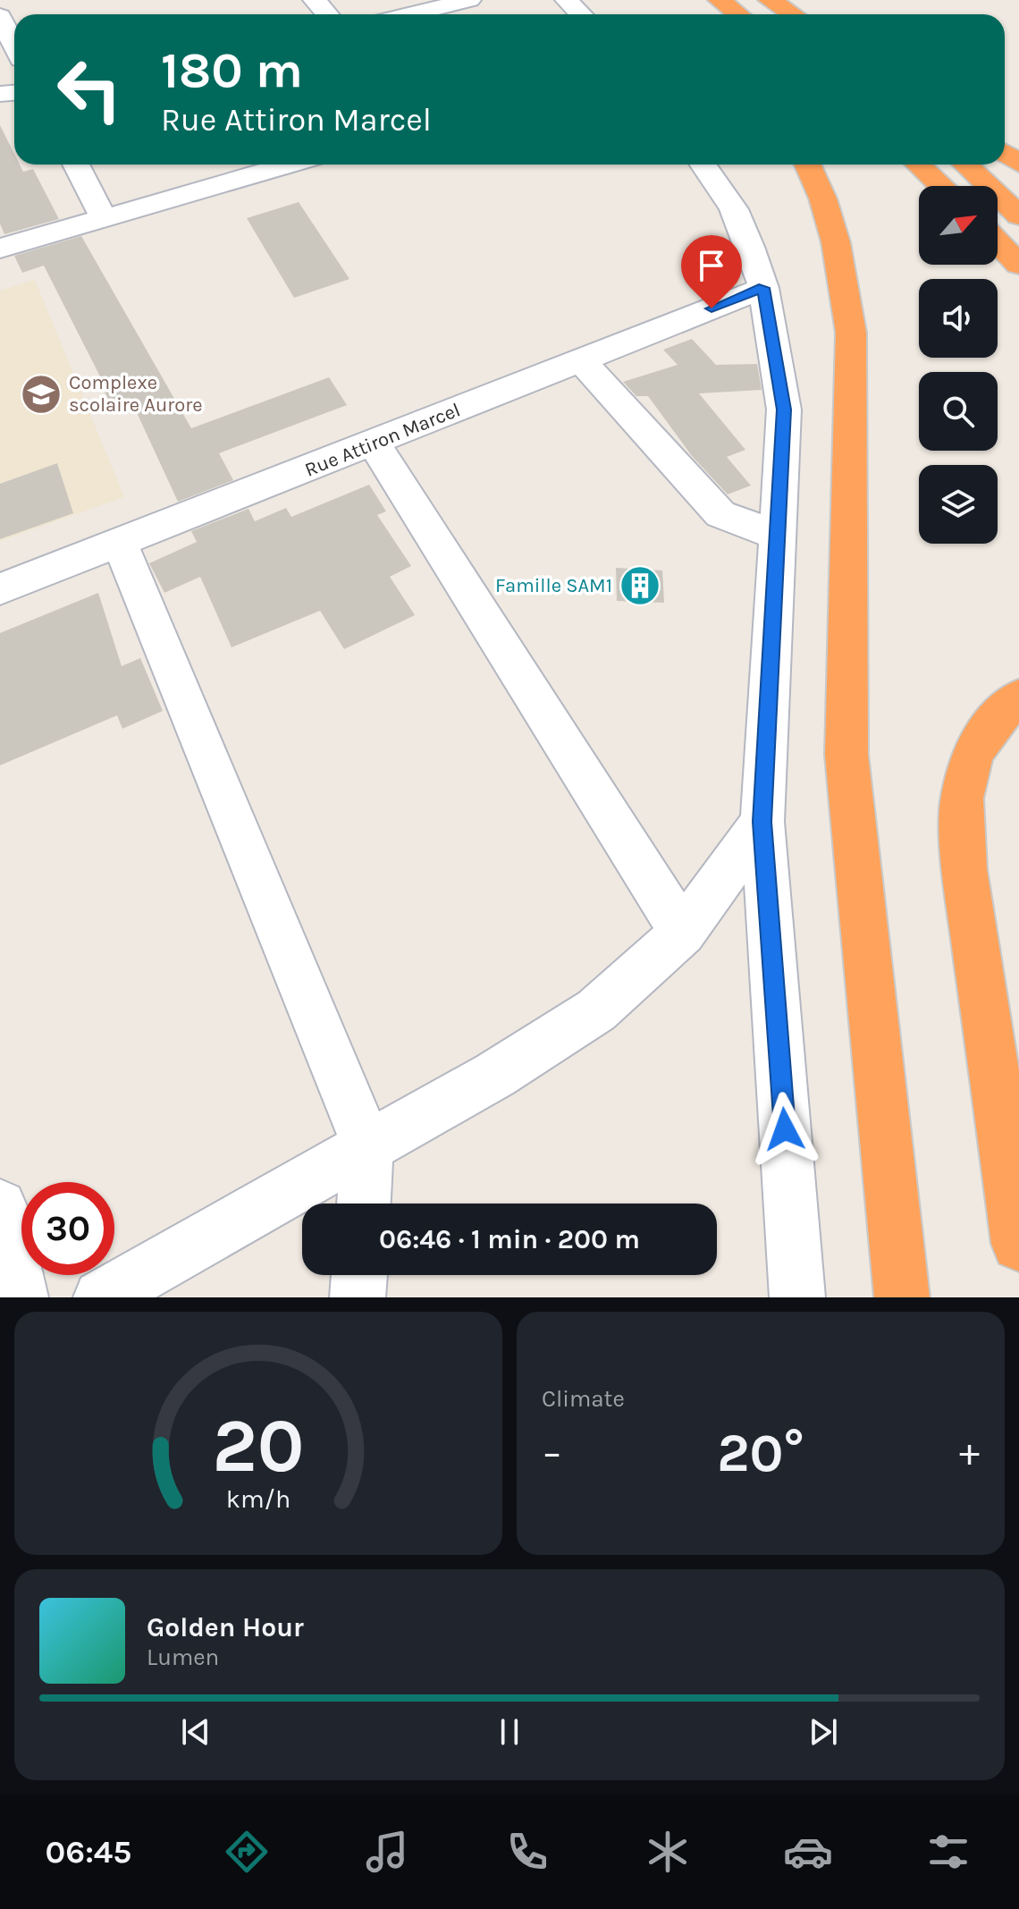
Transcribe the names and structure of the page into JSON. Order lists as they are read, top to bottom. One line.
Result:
{"streets":{"street":["Rue Attiron Marcel"]},"places":{"school or university":["Complexe scolaire Aurore"],"building":["Famille SAM1"]},"north":"top right","page":{"turn":["180 m","Rue Attiron Marcel"],"limit":"30","trip":"06:46 · 1 min · 200 m","tile":"Climate","heat":["−","20°","+"],"song":["Golden Hour","Lumen"],"tabs":"06:45","gauge":["20","km/h"]}}
